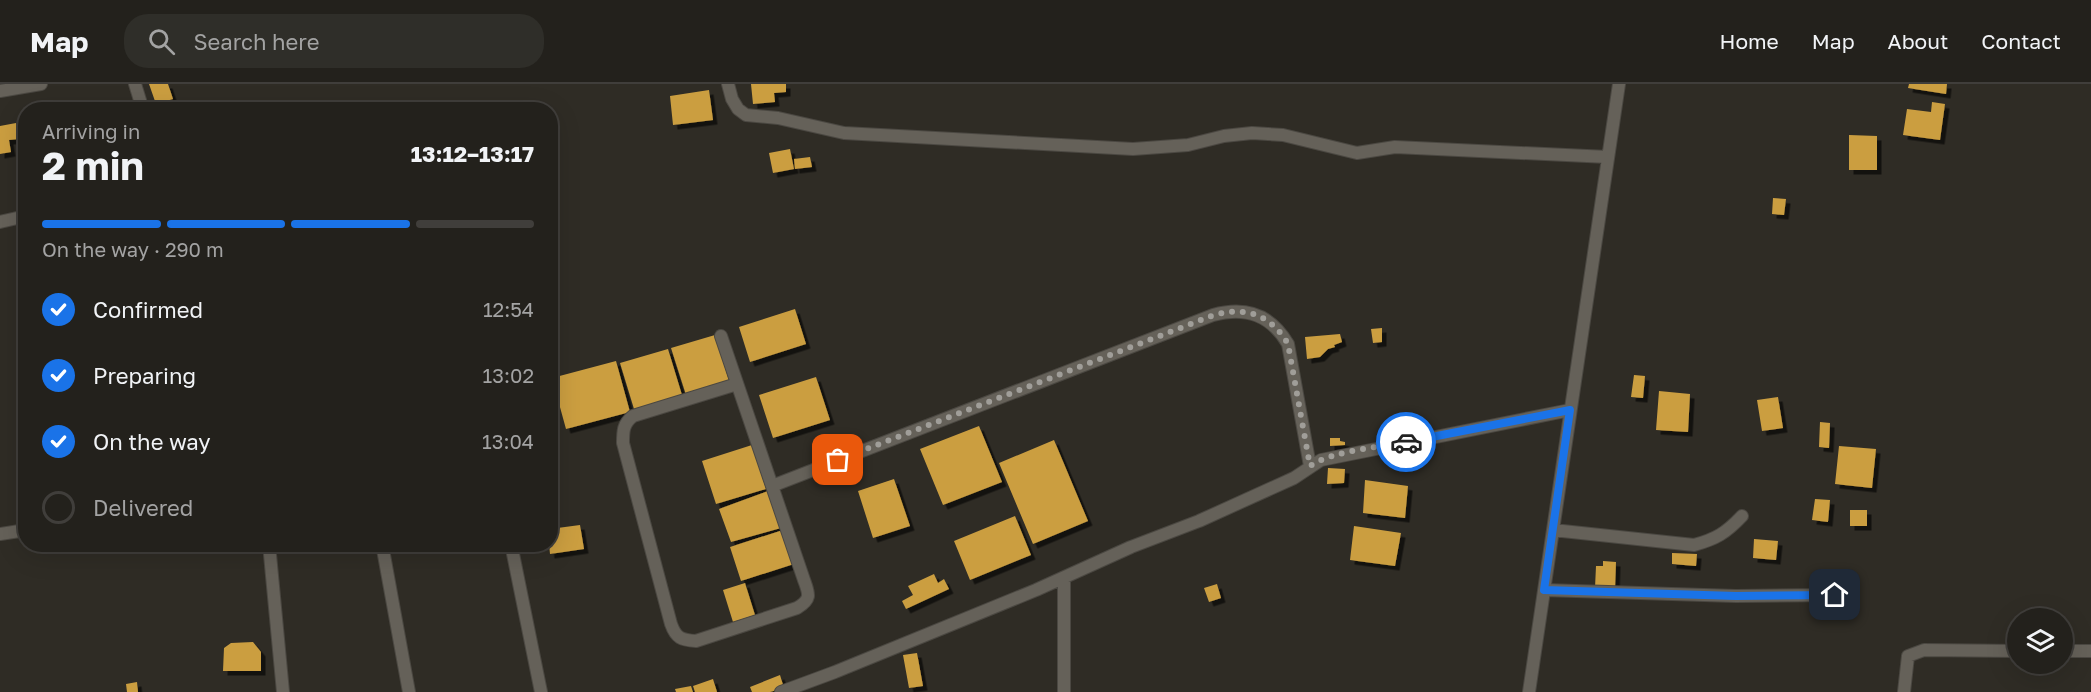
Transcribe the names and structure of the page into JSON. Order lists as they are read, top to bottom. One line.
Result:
{"page":{"header":"Map","search":"Search here","nav":["Home","Map","About","Contact"],"heading":["2 min","Arriving in","13:12–13:17"],"bar":"On the way · 290 m","list":[["Confirmed","12:54"],["Preparing","13:02"],["On the way","13:04"],"Delivered"]}}
